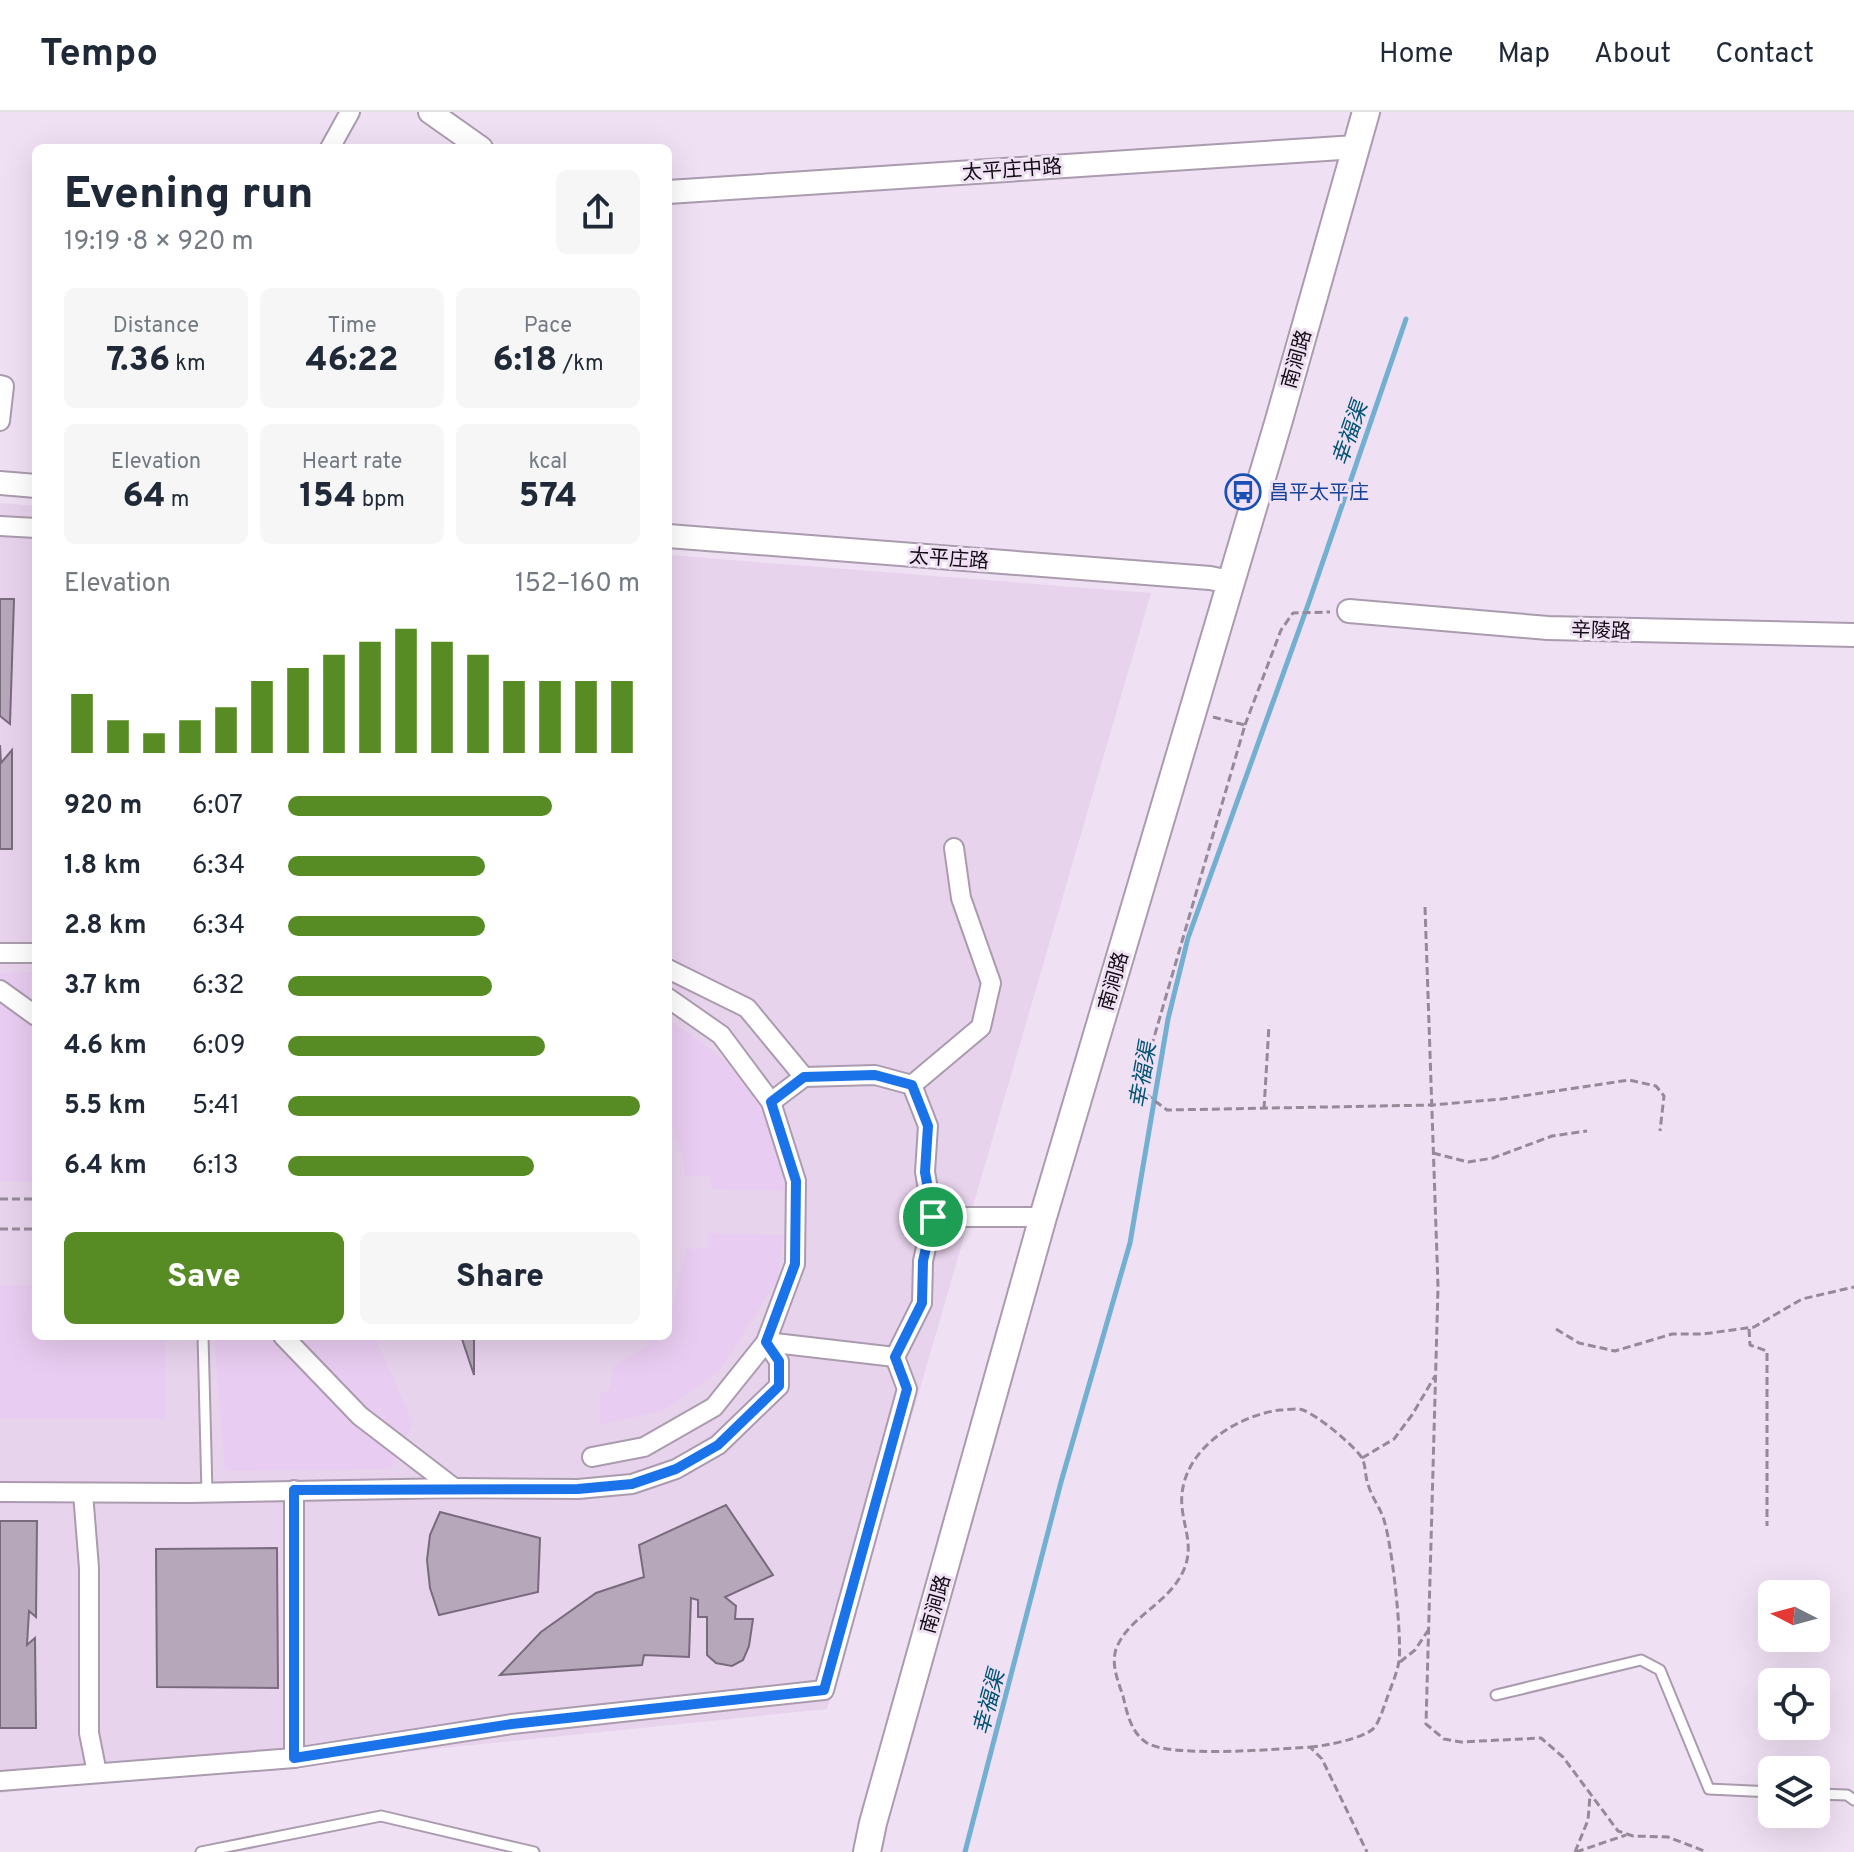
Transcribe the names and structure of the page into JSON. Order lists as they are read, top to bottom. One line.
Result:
{"streets":{"main road":["南涧路"],"street":["太平庄中路","太平庄路","辛陵路"]},"crossings":[["太平庄中路","南涧路"],["南涧路","太平庄路"]],"water":["幸福渠"],"places":{"bus stop":["昌平太平庄"]},"north":"left","page":{"header":"Tempo","nav":["Home","Map","About","Contact"],"heading":["Evening run","19:19 · 8 × 920 m"],"stats":[["Distance","7.36 km"],["Time","46:22"],["Pace","6:18 /km"],["Elevation","64 m"],["Heart rate","154 bpm"],["kcal","574"]],"chart":["Elevation","152–160 m"],"list":[{"name":"920 m","note":"6:07"},{"name":"1.8 km","note":"6:34"},{"name":"2.8 km","note":"6:34"},{"name":"3.7 km","note":"6:32"},{"name":"4.6 km","note":"6:09"},{"name":"5.5 km","note":"5:41"},{"name":"6.4 km","note":"6:13"}],"buttons":["Save","Share"]}}
